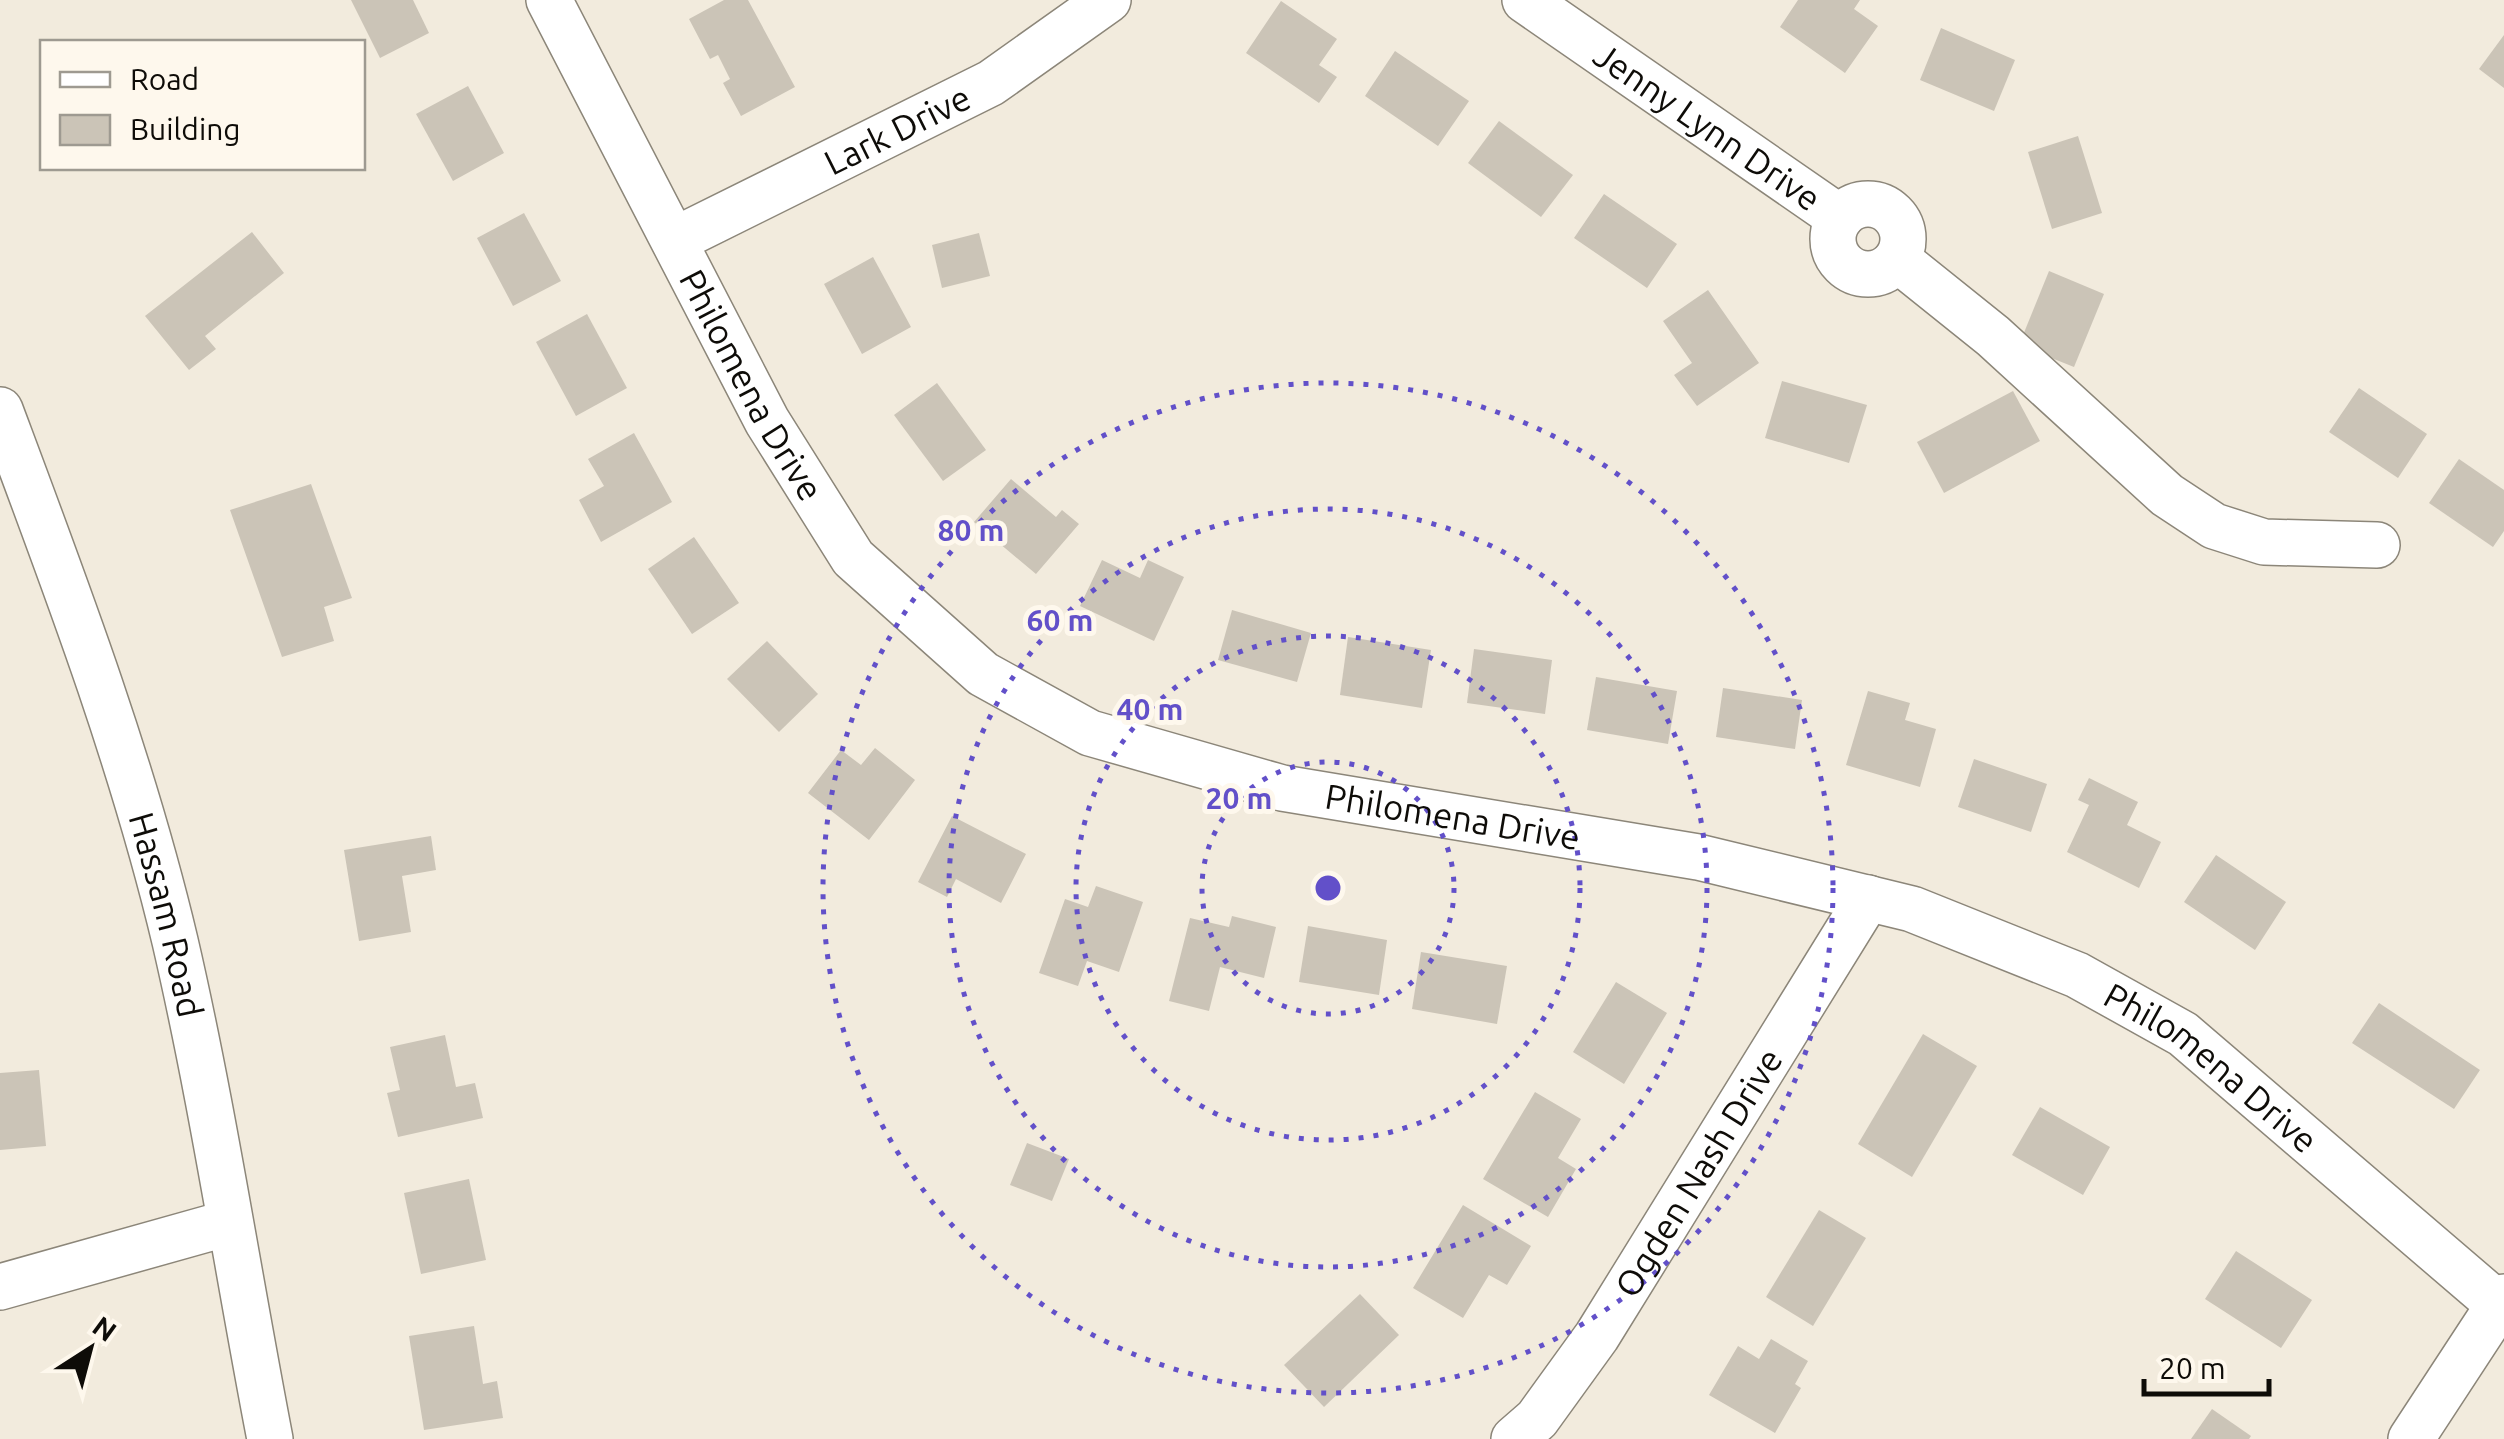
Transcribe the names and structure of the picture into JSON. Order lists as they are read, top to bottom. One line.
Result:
{"streets":{"street":["Jenny Lynn Drive","Lark Drive","Philomena Drive","Hassam Road","Ogden Nash Drive"]},"crossings":[["Lark Drive","Philomena Drive"],["Philomena Drive","Ogden Nash Drive"]],"legend":["Road","Building"],"scale_bar":"20 m","north":"top right","rings":["80 m","60 m","40 m","20 m"]}
